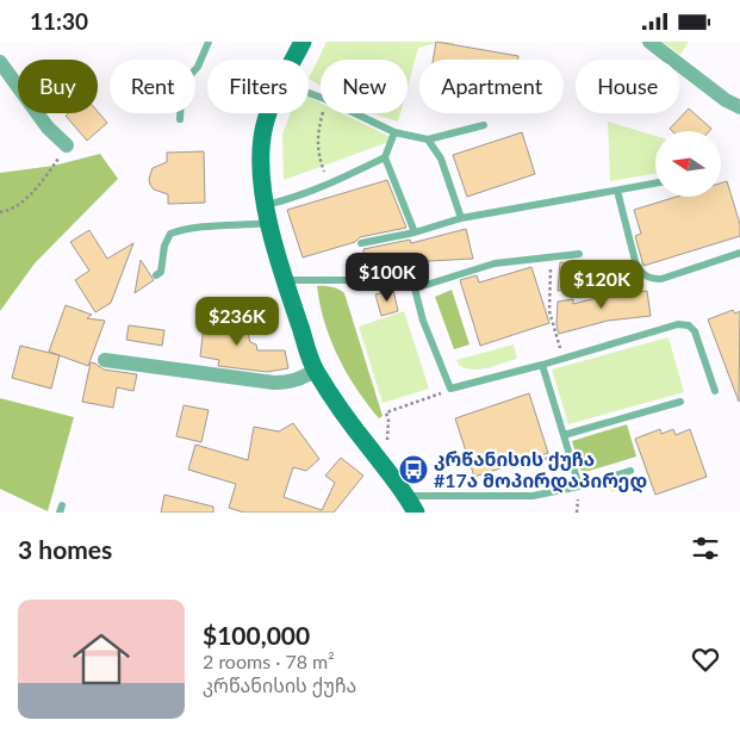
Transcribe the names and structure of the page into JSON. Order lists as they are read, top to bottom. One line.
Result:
{"places":{"bus stop":["კრწანისის ქუჩა #17ა მოპირდაპირედ"]},"north":"left","page":{"status":"11:30","chip":["Buy","Rent","Filters","New","Apartment","House"],"price":["$100K","$120K","$236K"],"heading":"3 homes","list":[{"name":"$100,000","note":"2 rooms · 78 m² · კრწანისის ქუჩა"}]}}
